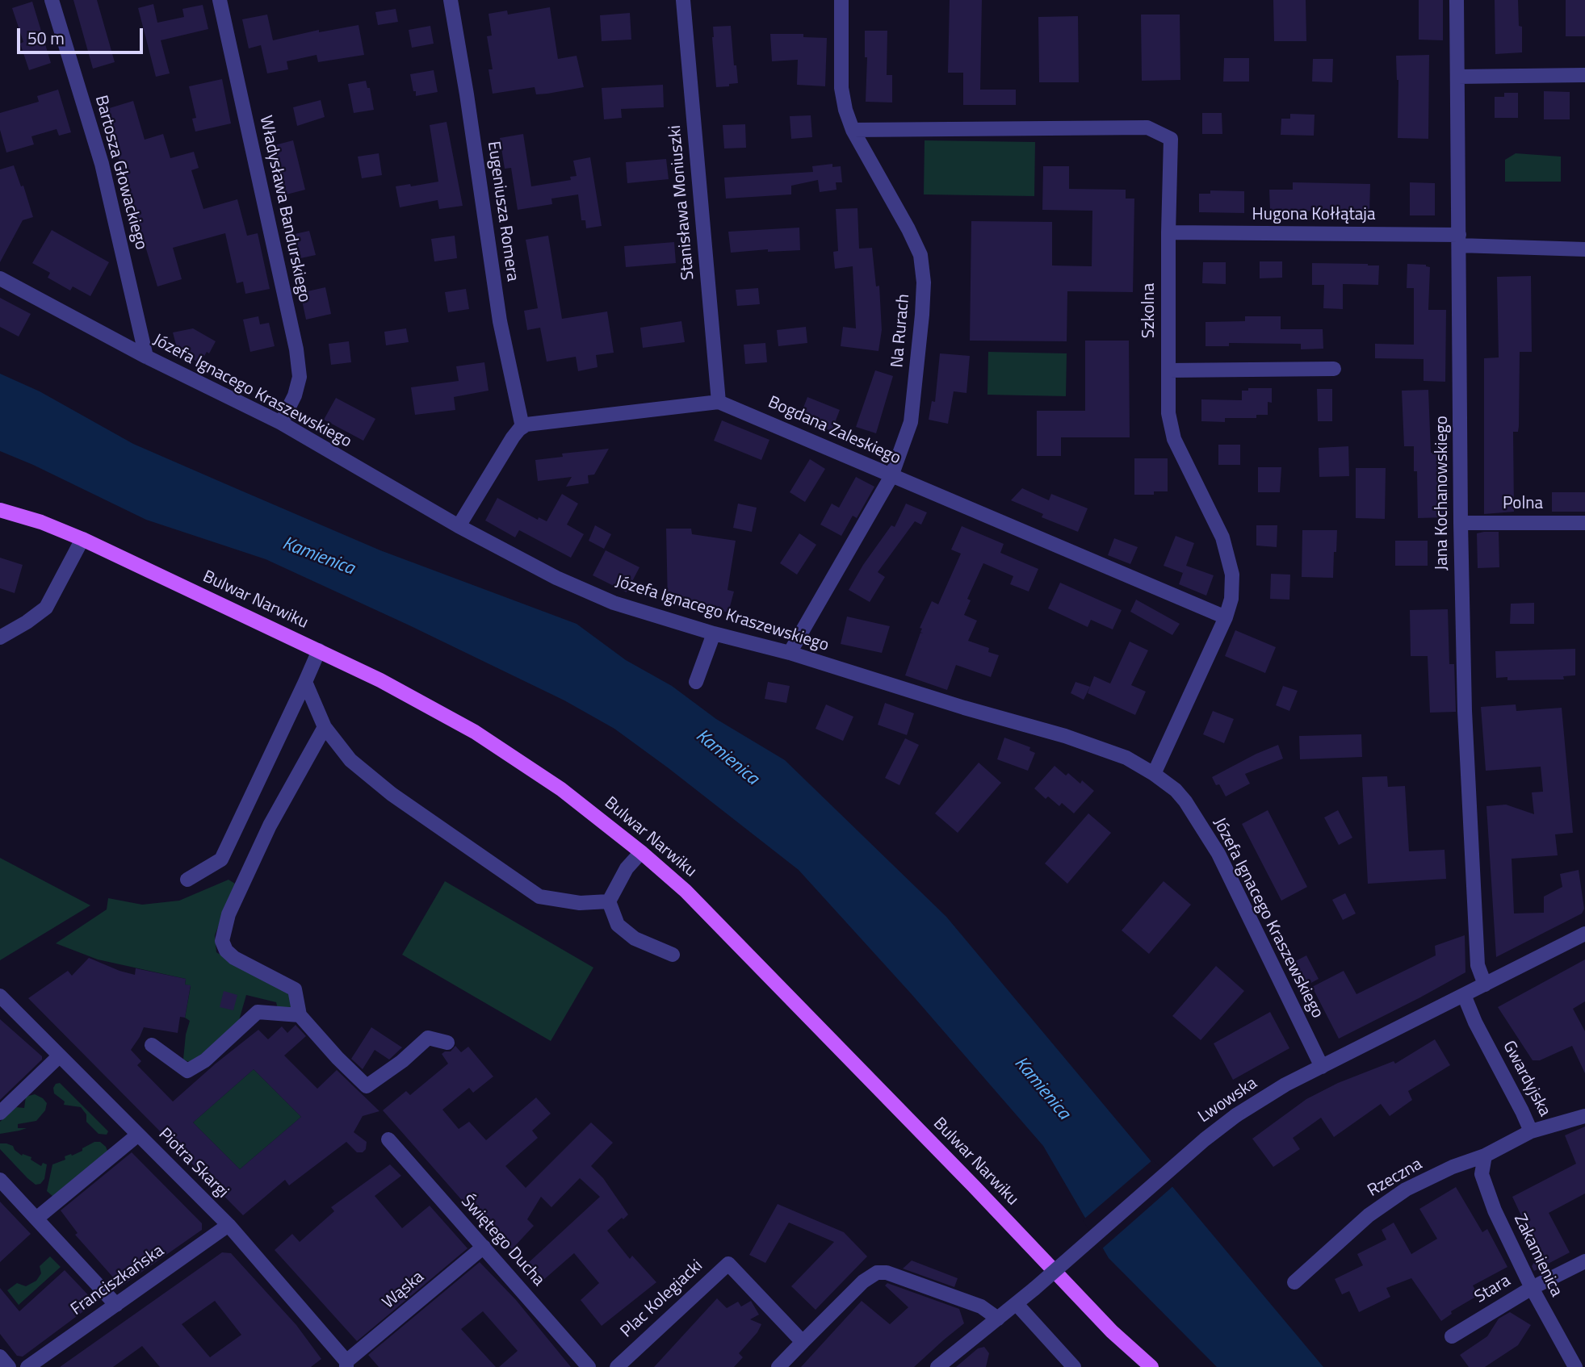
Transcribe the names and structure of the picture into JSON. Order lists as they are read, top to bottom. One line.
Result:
{"streets":{"main road":["Bulwar Narwiku"],"street":["Bartosza Głowackiego","Stanisława Moniuszki","Władysława Bandurskiego","Eugeniusza Romera","Hugona Kołłątaja","Szkolna","Na Rurach","Józefa Ignacego Kraszewskiego","Bogdana Zaleskiego","Jana Kochanowskiego","Polna","Gwardyjska","Lwowska","Piotra Skargi","Rzeczna","Świętego Ducha","Zakamienica","Franciszkańska","Stara","Wąska","Plac Kolegiacki"]},"crossings":[["Bartosza Głowackiego","Józefa Ignacego Kraszewskiego"],["Stanisława Moniuszki","Bogdana Zaleskiego"],["Władysława Bandurskiego","Józefa Ignacego Kraszewskiego"],["Eugeniusza Romera","Bogdana Zaleskiego"],["Hugona Kołłątaja","Szkolna"],["Hugona Kołłątaja","Jana Kochanowskiego"],["Szkolna","Na Rurach"],["Szkolna","Józefa Ignacego Kraszewskiego"],["Szkolna","Bogdana Zaleskiego"],["Na Rurach","Józefa Ignacego Kraszewskiego"],["Na Rurach","Bogdana Zaleskiego"],["Józefa Ignacego Kraszewskiego","Lwowska"],["Jana Kochanowskiego","Polna"],["Jana Kochanowskiego","Lwowska"],["Gwardyjska","Lwowska"],["Gwardyjska","Rzeczna"],["Piotra Skargi","Franciszkańska"],["Piotra Skargi","Wąska"],["Rzeczna","Zakamienica"],["Świętego Ducha","Wąska"],["Zakamienica","Stara"]],"water":["Kamienica"],"scale_bar":"50 m"}
